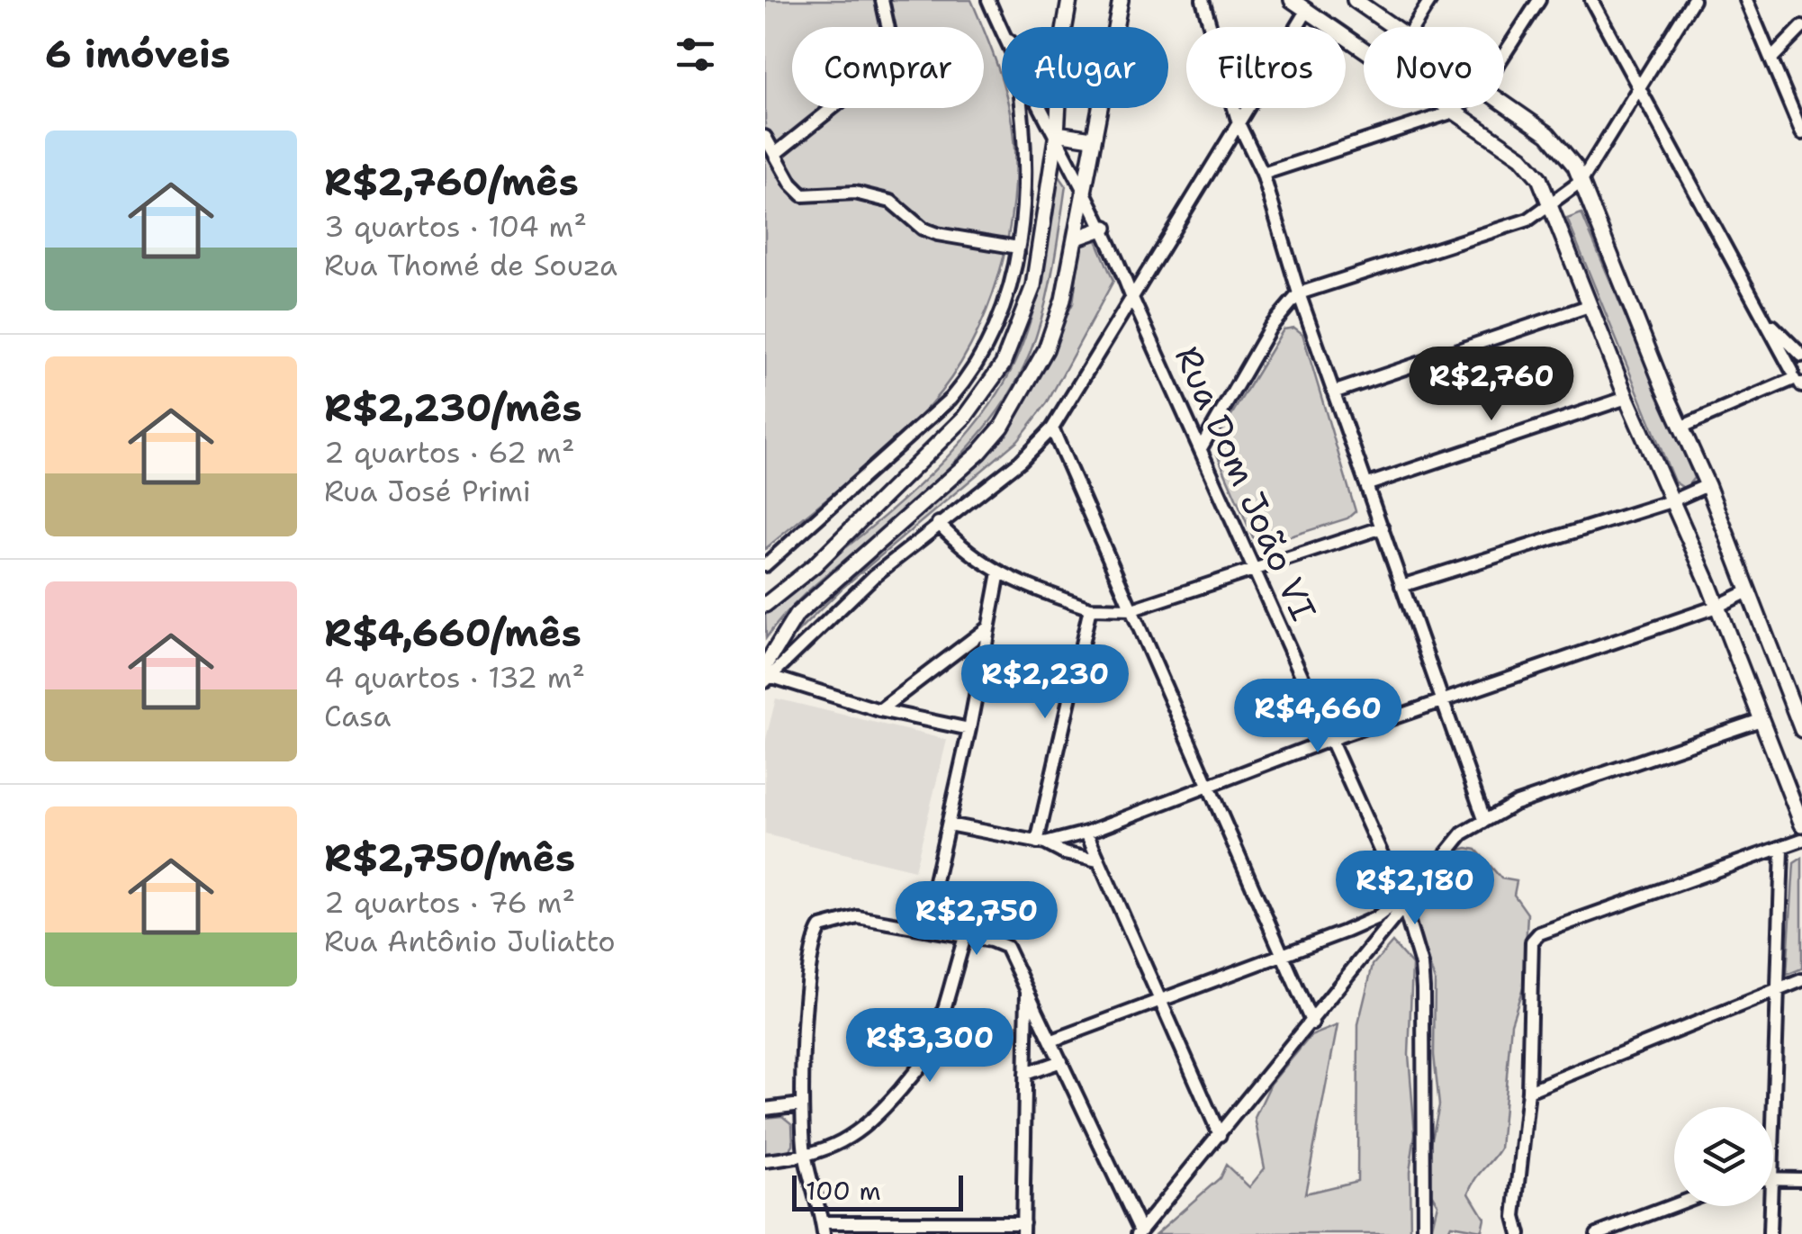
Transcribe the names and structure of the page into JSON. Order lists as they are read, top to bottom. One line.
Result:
{"streets":{"street":["Rua Dom João VI"]},"scale_bar":"100 m","page":{"heading":"6 imóveis","chip":["Comprar","Alugar","Filtros","Novo"],"list":[{"name":"R$2,760/mês","note":"3 quartos · 104 m² · Rua Thomé de Souza"},{"name":"R$2,230/mês","note":"2 quartos · 62 m² · Rua José Primi"},{"name":"R$4,660/mês","note":"4 quartos · 132 m² · Casa"},{"name":"R$2,750/mês","note":"2 quartos · 76 m² · Rua Antônio Juliatto"}],"price":["R$2,760","R$2,230","R$4,660","R$2,180","R$2,750","R$3,300"],"scale":"100 m"}}
